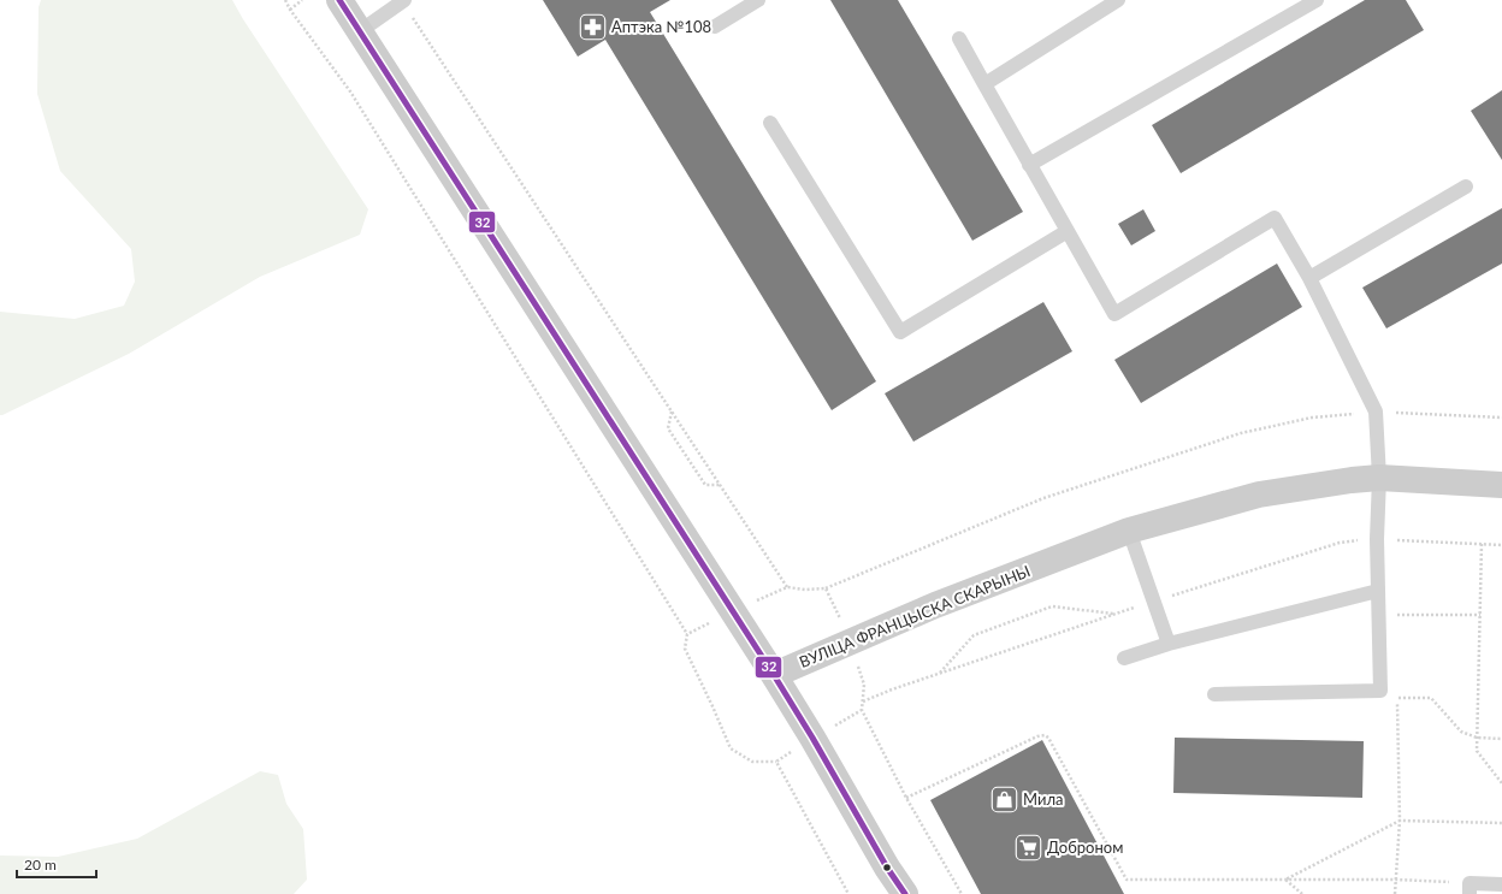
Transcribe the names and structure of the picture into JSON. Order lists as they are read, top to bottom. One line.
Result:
{"streets":{"street":["ВУЛІЦА ФРАНЦЫСКА СКАРЫНЫ"]},"places":{"pharmacy":["Аптэка №108"],"shop":["Мила"],"supermarket":["Доброном"]},"lines":["transit line 32"],"scale_bar":"20 m"}
